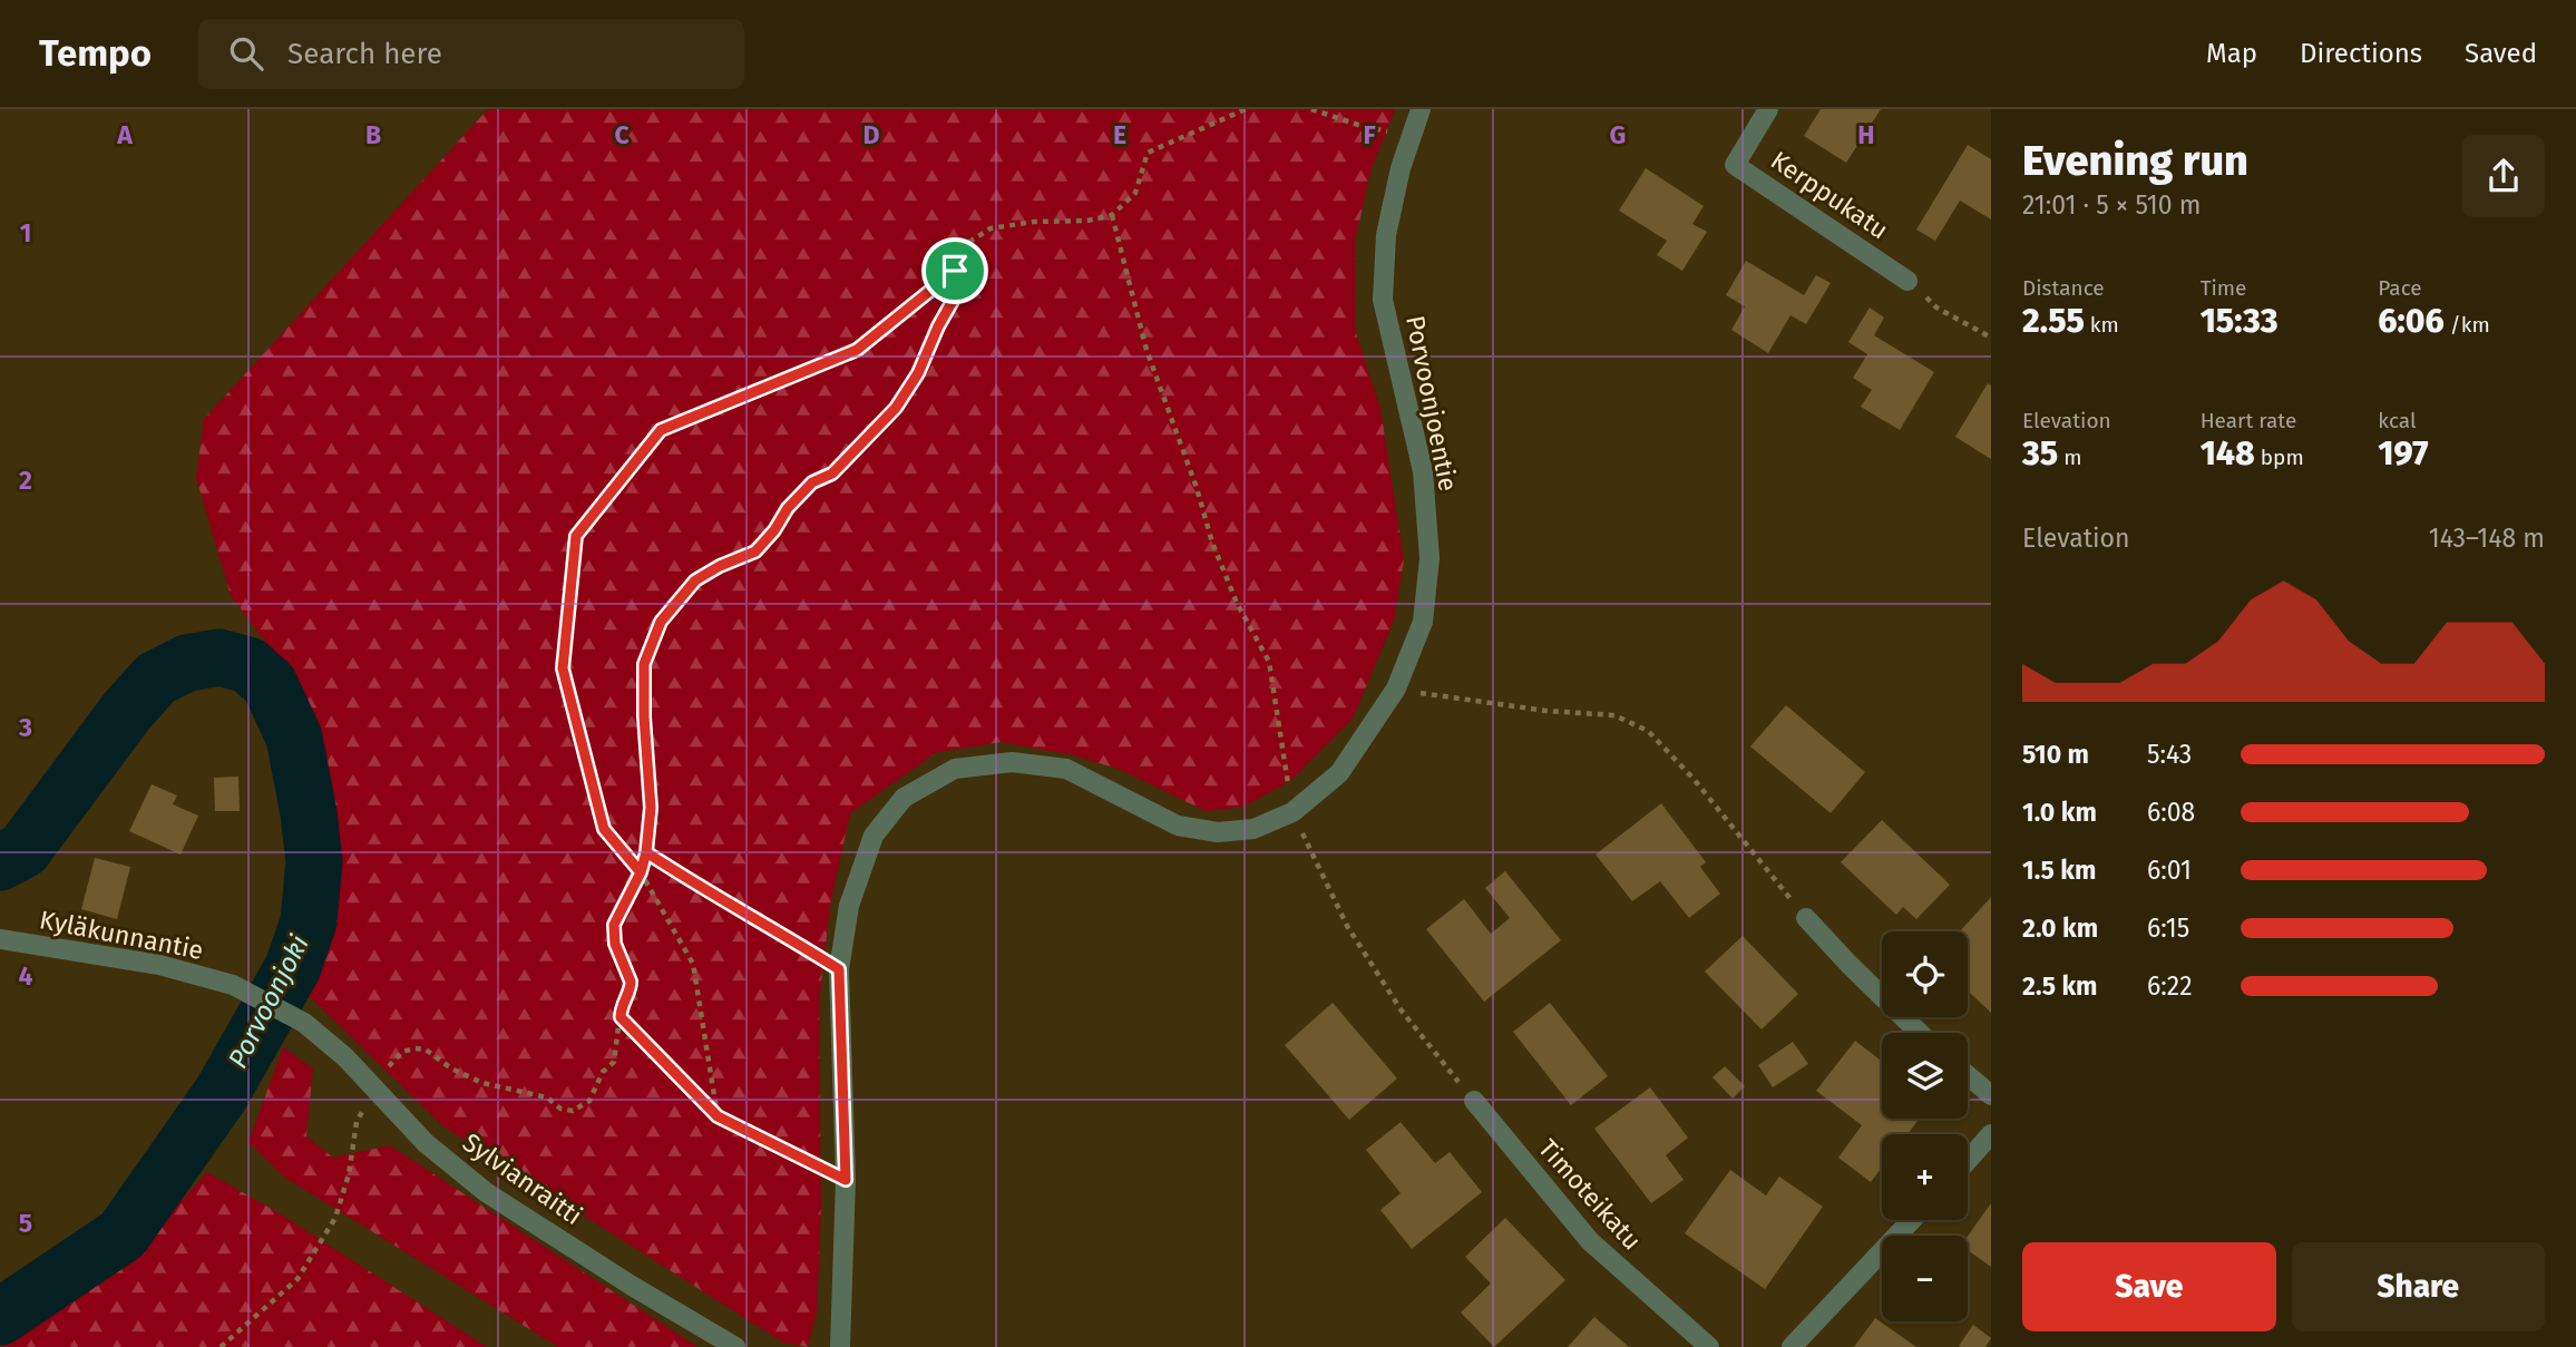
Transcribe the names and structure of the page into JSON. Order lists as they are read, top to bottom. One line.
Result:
{"streets":{"street":["Kerppukatu","Porvoonjoentie","Kyläkunnantie","Sylvianraitti","Timoteikatu"]},"crossings":[["Kyläkunnantie","Sylvianraitti"]],"water":["Porvoonjoki"],"page":{"header":"Tempo","search":"Search here","nav":["Map","Directions","Saved"],"heading":["Evening run","21:01 · 5 × 510 m"],"stats":[["Distance","2.55 km"],["Time","15:33"],["Pace","6:06 /km"],["Elevation","35 m"],["Heart rate","148 bpm"],["kcal","197"]],"chart":["Elevation","143–148 m"],"list":[{"name":"510 m","note":"5:43"},{"name":"1.0 km","note":"6:08"},{"name":"1.5 km","note":"6:01"},{"name":"2.0 km","note":"6:15"},{"name":"2.5 km","note":"6:22"}],"map_buttons":["+","−"],"buttons":["Save","Share"]},"grid":{"columns":["A","B","C","D","E","F","G","H"],"rows":["1","2","3","4","5"]}}
